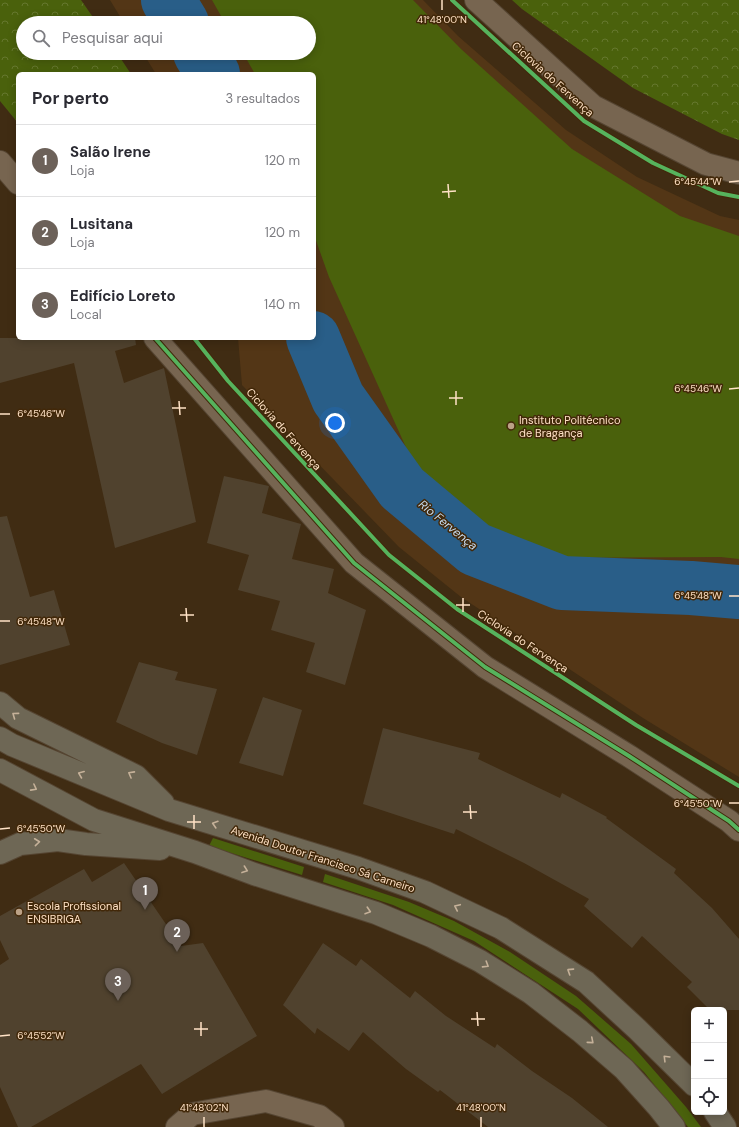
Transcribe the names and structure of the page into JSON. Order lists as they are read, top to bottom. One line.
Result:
{"streets":{"main road":["Avenida Doutor Francisco Sá Carneiro"],"cycle path":["Ciclovia do Fervença"]},"water":["Rio Fervença"],"places":["Instituto Politécnico de Bragança","Escola Profissional ENSIBRIGA"],"page":{"search":"Pesquisar aqui","heading":["Por perto","3 resultados"],"list":[{"mark":"1","name":"Salão Irene","note":"Loja","value":"120 m"},{"mark":"2","name":"Lusitana","note":"Loja","value":"120 m"},{"mark":"3","name":"Edifício Loreto","note":"Local","value":"140 m"}],"pins":["1","2","3"],"map_buttons":["+","−"]},"coordinates":["41°48'00\"N","6°45'44\"W","6°45'46\"W","6°45'48\"W","6°45'50\"W","6°45'52\"W","41°48'02\"N"]}
